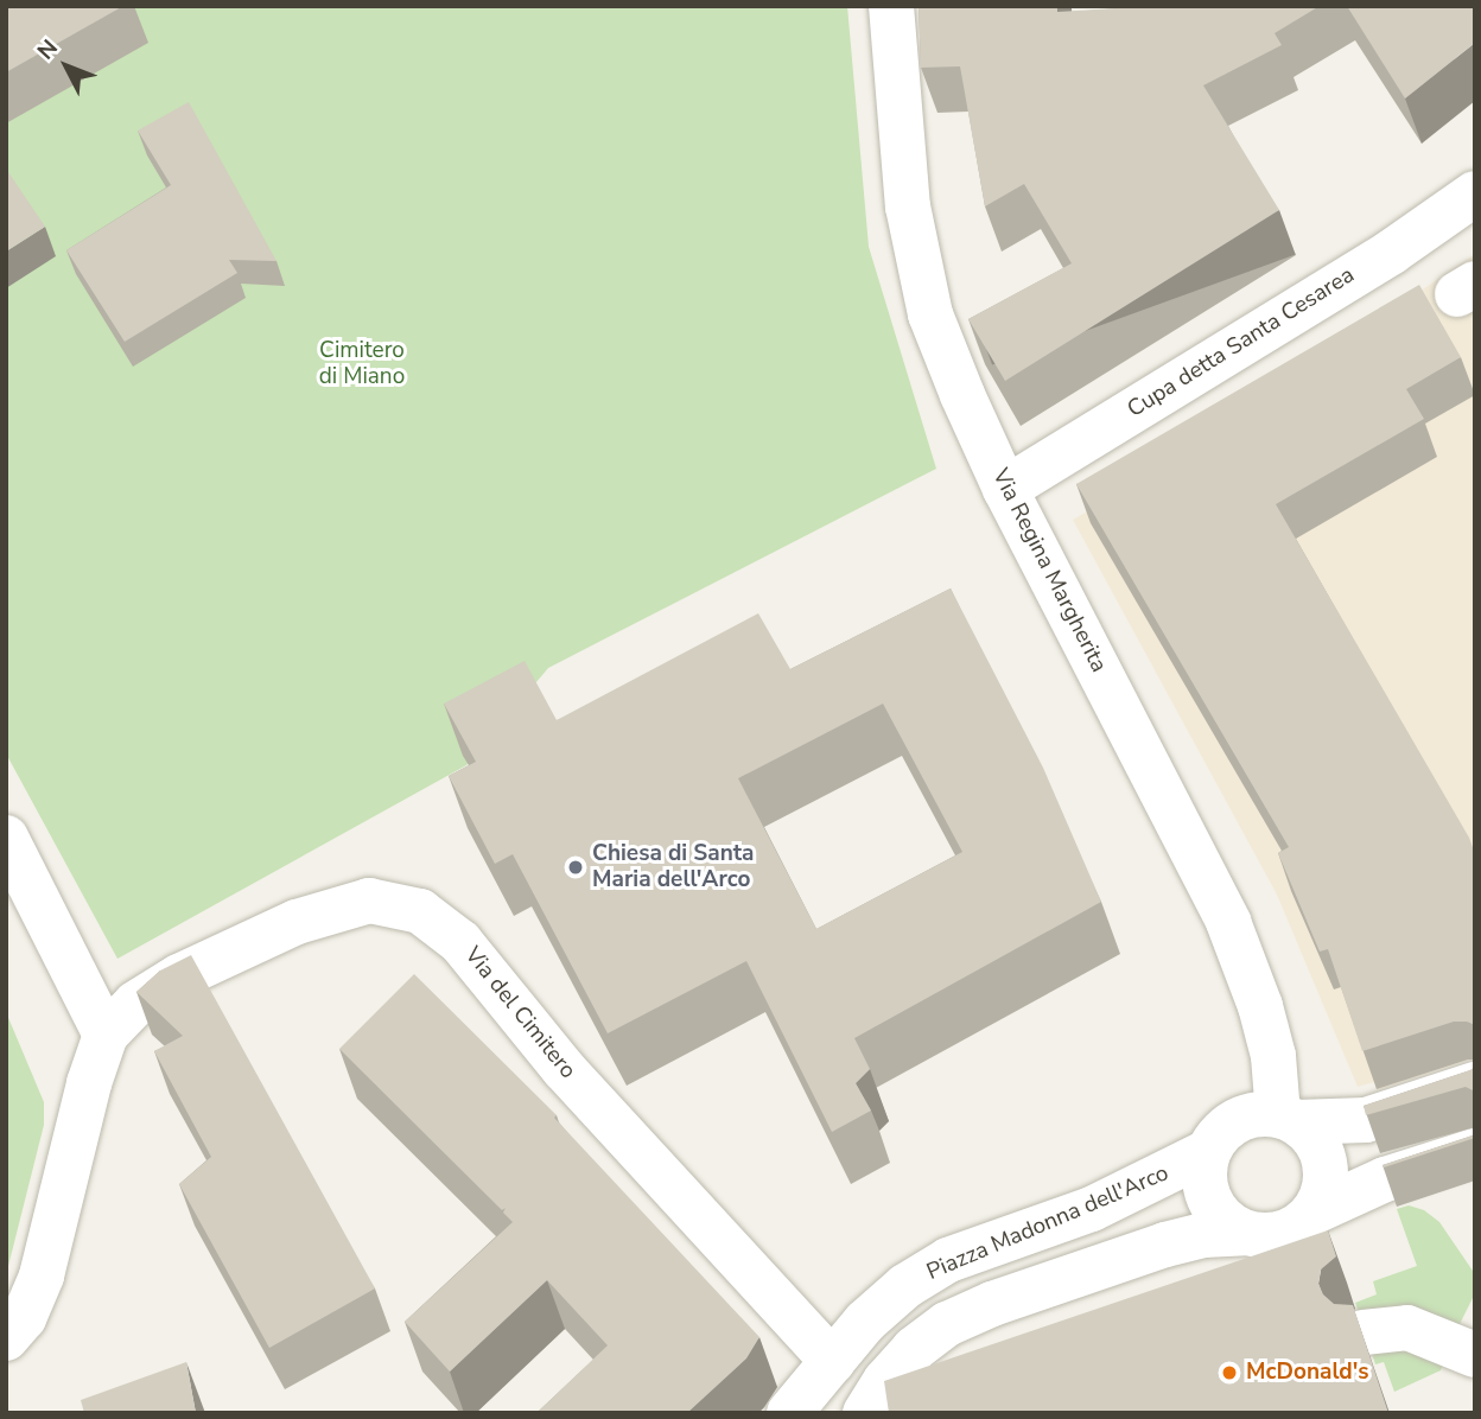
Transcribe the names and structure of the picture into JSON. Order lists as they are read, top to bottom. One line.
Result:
{"streets":{"street":["Cupa detta Santa Cesarea","Via Regina Margherita","Via del Cimitero","Piazza Madonna dell'Arco"]},"crossings":[["Cupa detta Santa Cesarea","Via Regina Margherita"],["Via Regina Margherita","Piazza Madonna dell'Arco"],["Via del Cimitero","Piazza Madonna dell'Arco"]],"parks":["Cimitero di Miano"],"places":["Chiesa di Santa Maria dell'Arco","McDonald's"],"north":"top left"}
